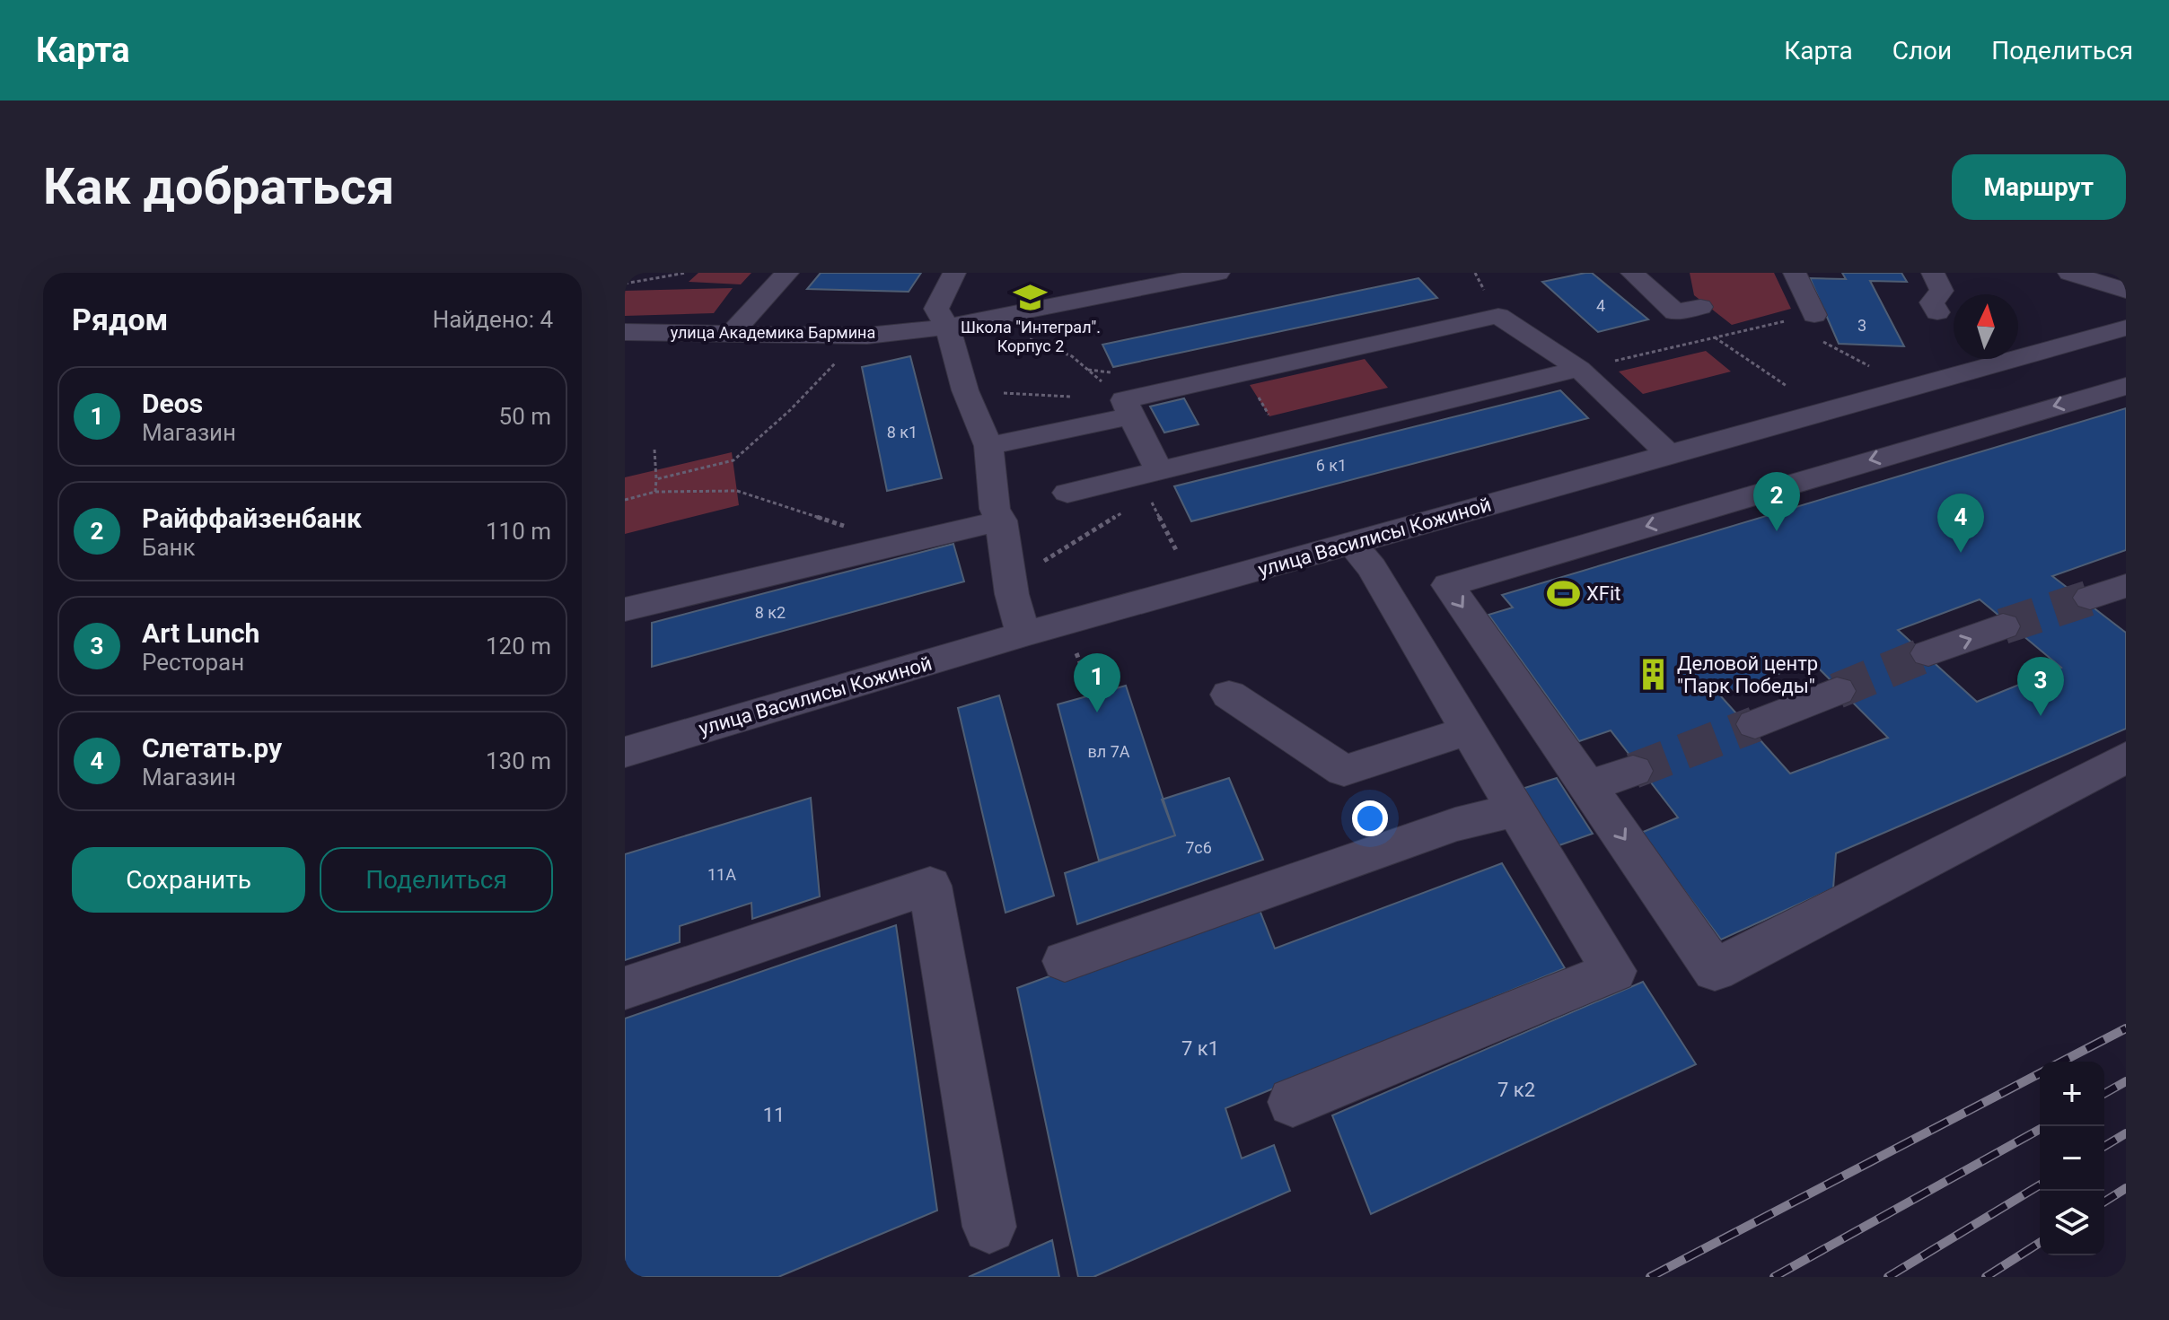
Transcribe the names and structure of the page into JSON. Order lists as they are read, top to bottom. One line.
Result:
{"streets":{"street":["улица Академика Бармина","улица Василисы Кожиной"]},"places":{"school or university":["Школа \"Интеграл\". Корпус 2"],"sports":["XFit"],"building":["Деловой центр \"Парк Победы\""]},"house_numbers":["4","3","8 к1","6 к1","8 к2","вл 7А","7с6","11А","7 к1","7 к2","11"],"north":"top","page":{"header":"Карта","nav":["Карта","Слои","Поделиться"],"buttons":["Маршрут",["Сохранить","Поделиться"]],"title":"Как добраться","heading":["Рядом","Найдено: 4"],"list":[{"mark":"1","name":"Deos","note":"Магазин","value":"50 m"},{"mark":"2","name":"Райффайзенбанк","note":"Банк","value":"110 m"},{"mark":"3","name":"Art Lunch","note":"Ресторан","value":"120 m"},{"mark":"4","name":"Слетать.ру","note":"Магазин","value":"130 m"}],"pins":["2","4","1","3"],"map_buttons":["+","−"]}}
